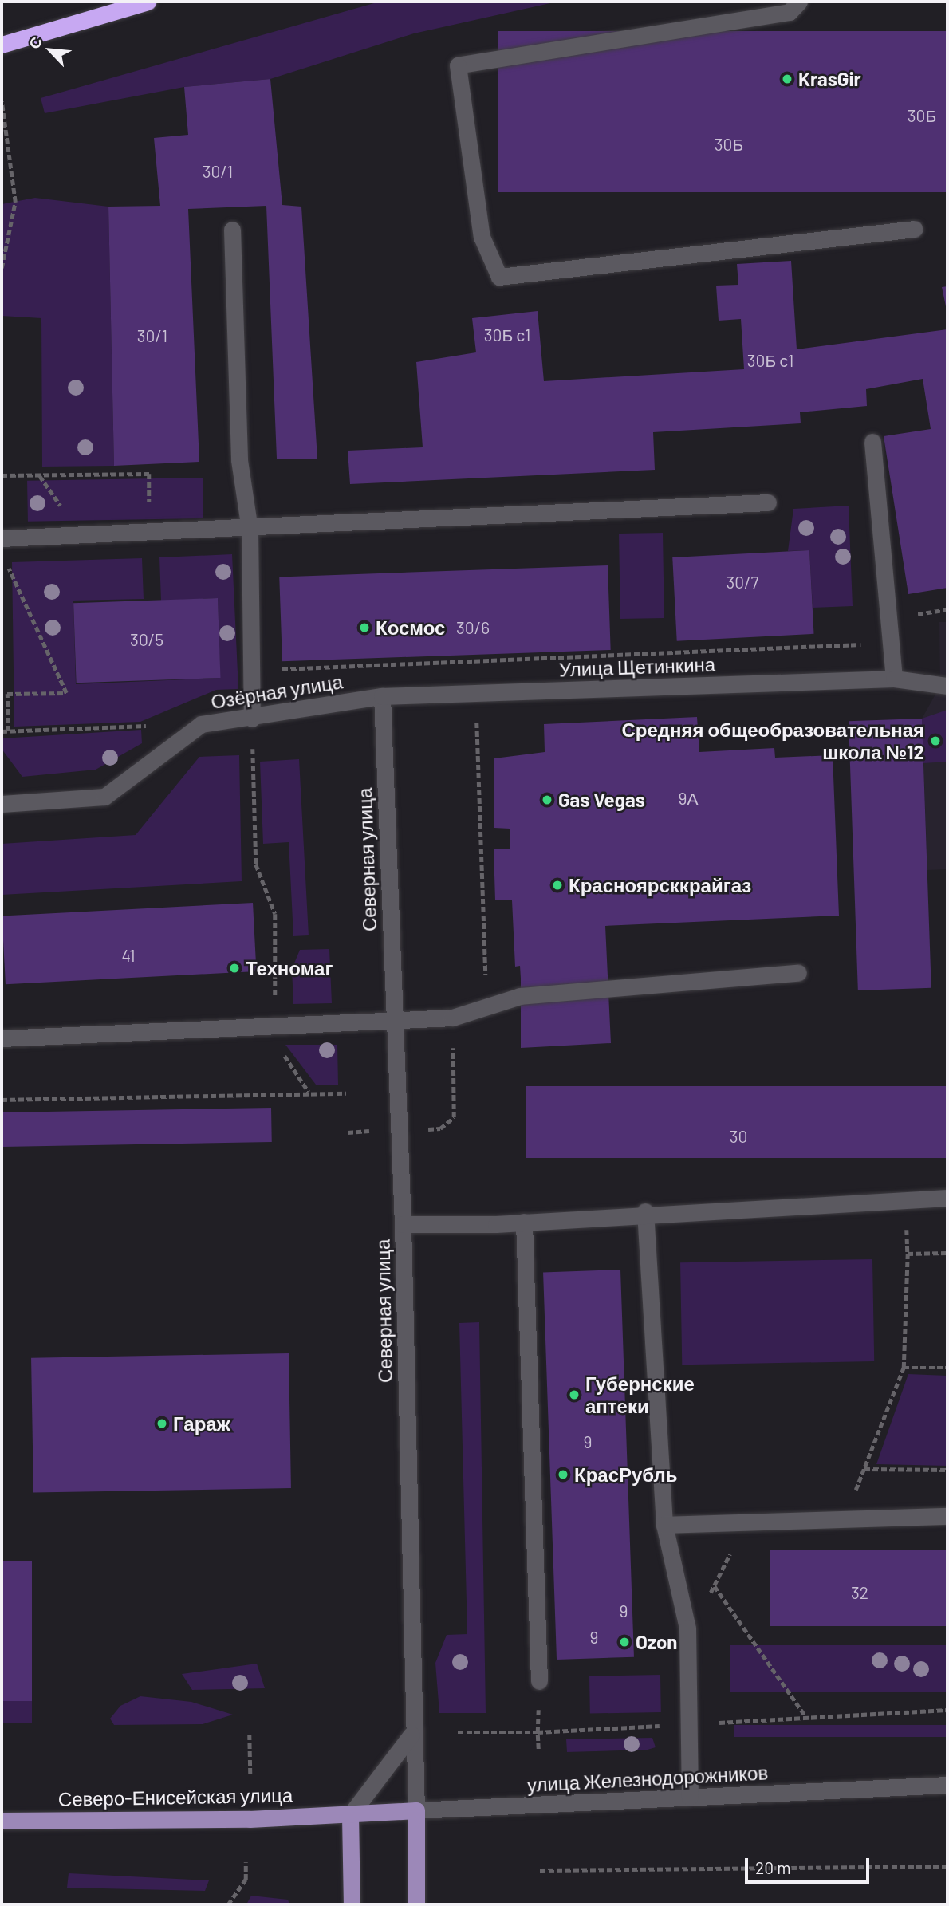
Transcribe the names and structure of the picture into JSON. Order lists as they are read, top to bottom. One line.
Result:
{"streets":{"main road":["улица Железнодорожников","Северо-Енисейская улица"],"street":["Улица Щетинкина","Озёрная улица","Северная улица"]},"crossings":[["Улица Щетинкина","Озёрная улица"],["Улица Щетинкина","Северная улица"],["Озёрная улица","Северная улица"],["Северная улица","улица Железнодорожников"],["улица Железнодорожников","Северо-Енисейская улица"]],"places":["KrasGir","Космос","Средняя общеобразовательная школа №12","Gas Vegas","Красноярсккрайгаз","Техномаг","Губернские аптеки","Гараж","КрасРубль","Ozon"],"house_numbers":["30Б","30Б","30/1","30Б с1","30/1","30Б с1","30/7","30/6","30/5","9А","41","30","9","32","9","9"],"scale_bar":"20 m","north":"top left"}
